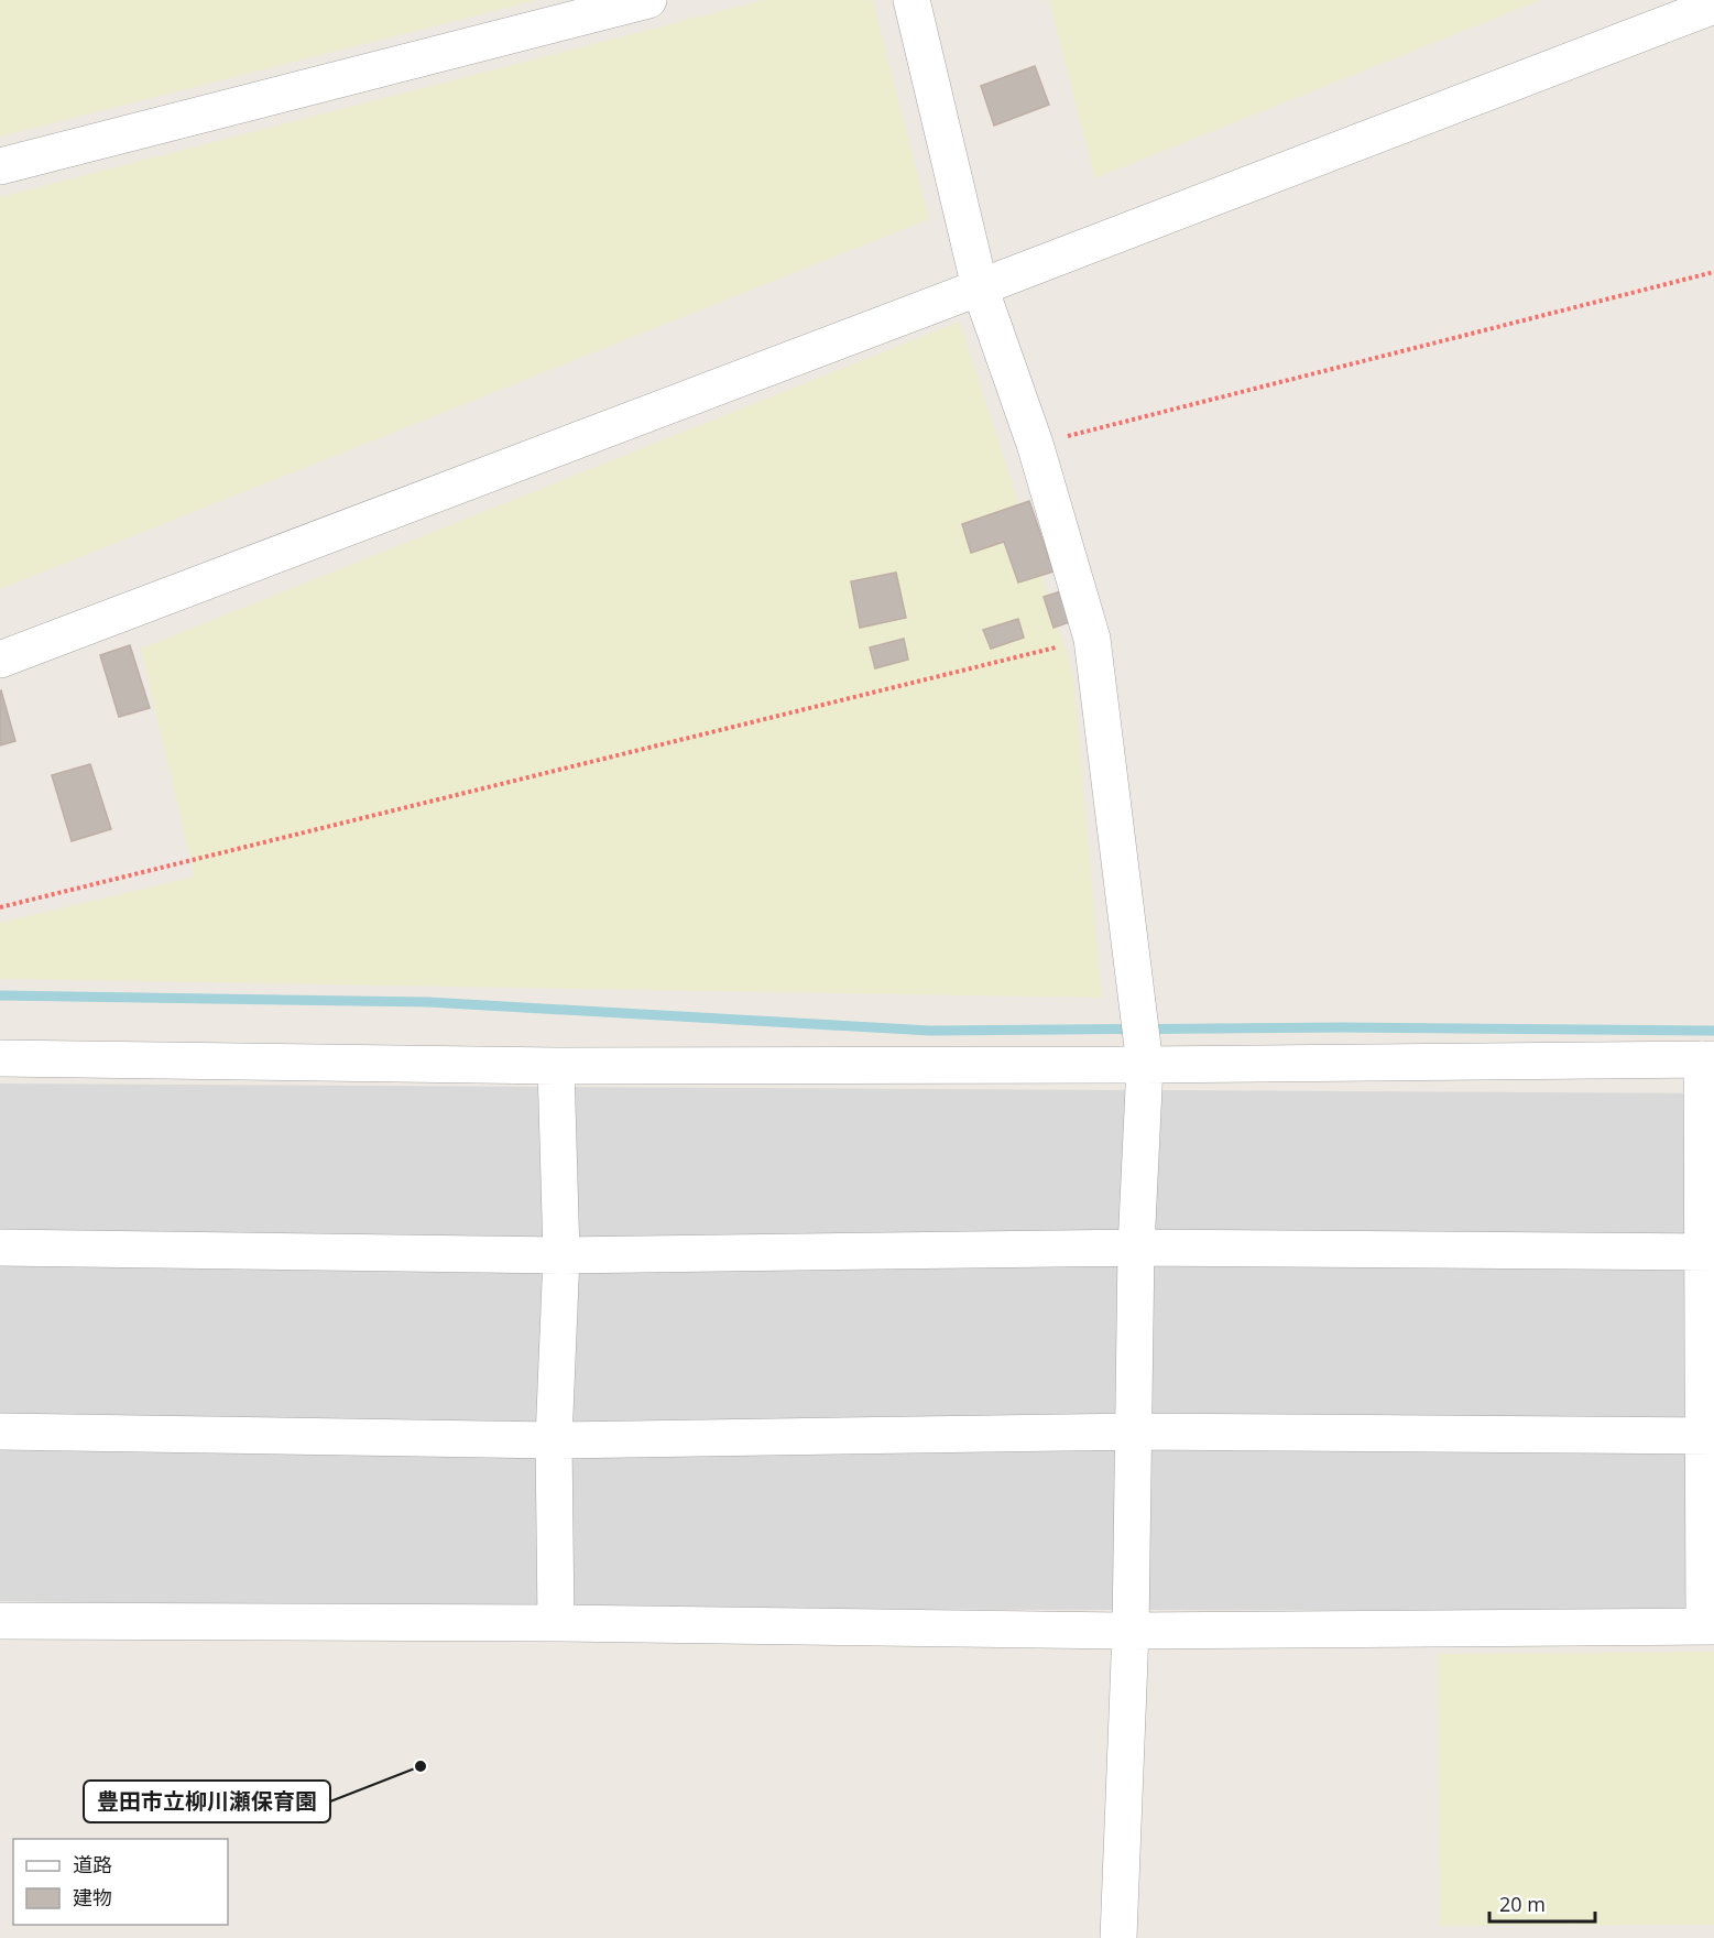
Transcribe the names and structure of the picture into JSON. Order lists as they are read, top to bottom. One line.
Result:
{"places":["豊田市立柳川瀬保育園"],"legend":["道路","建物"],"scale_bar":"20 m"}
